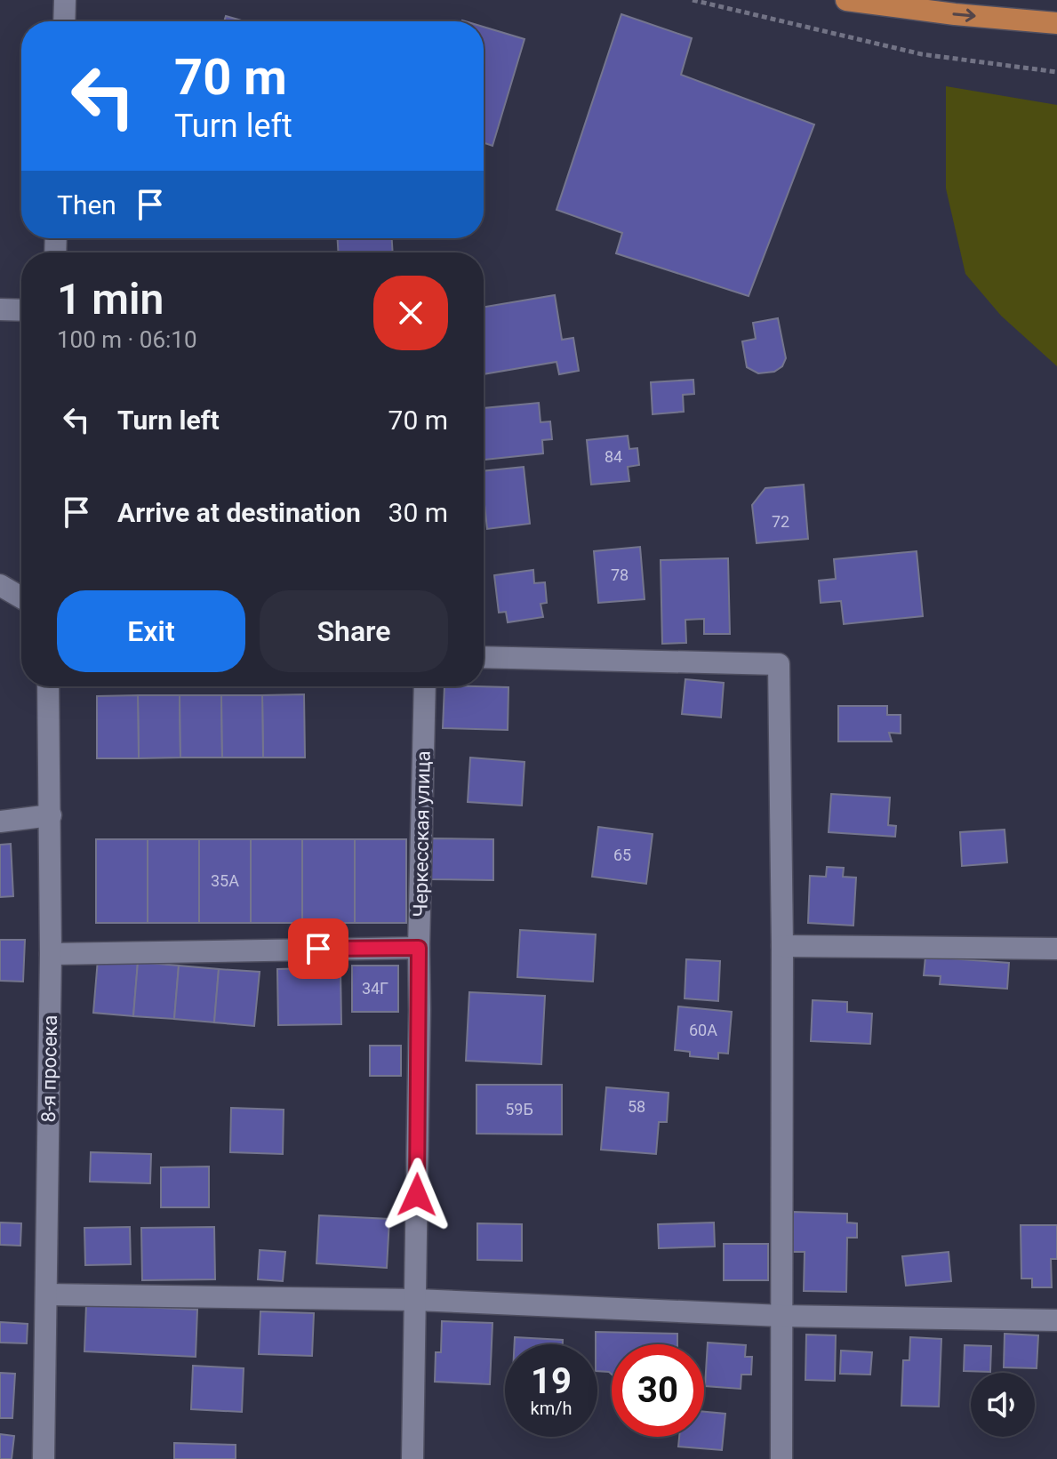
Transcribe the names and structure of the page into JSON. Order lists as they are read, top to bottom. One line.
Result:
{"streets":{"street":["Черкесская улица","8-я просека"]},"house_numbers":["84","72","78","65","35А","34Г","60А","58","59Б"],"page":{"turn":["70 m","Turn left"],"then":"Then","heading":["1 min","100 m · 06:10"],"list":[{"name":"Turn left","value":"70 m"},{"name":"Arrive at destination","value":"30 m"}],"buttons":["Exit","Share"],"speed":"19 km/h","limit":"30"}}
